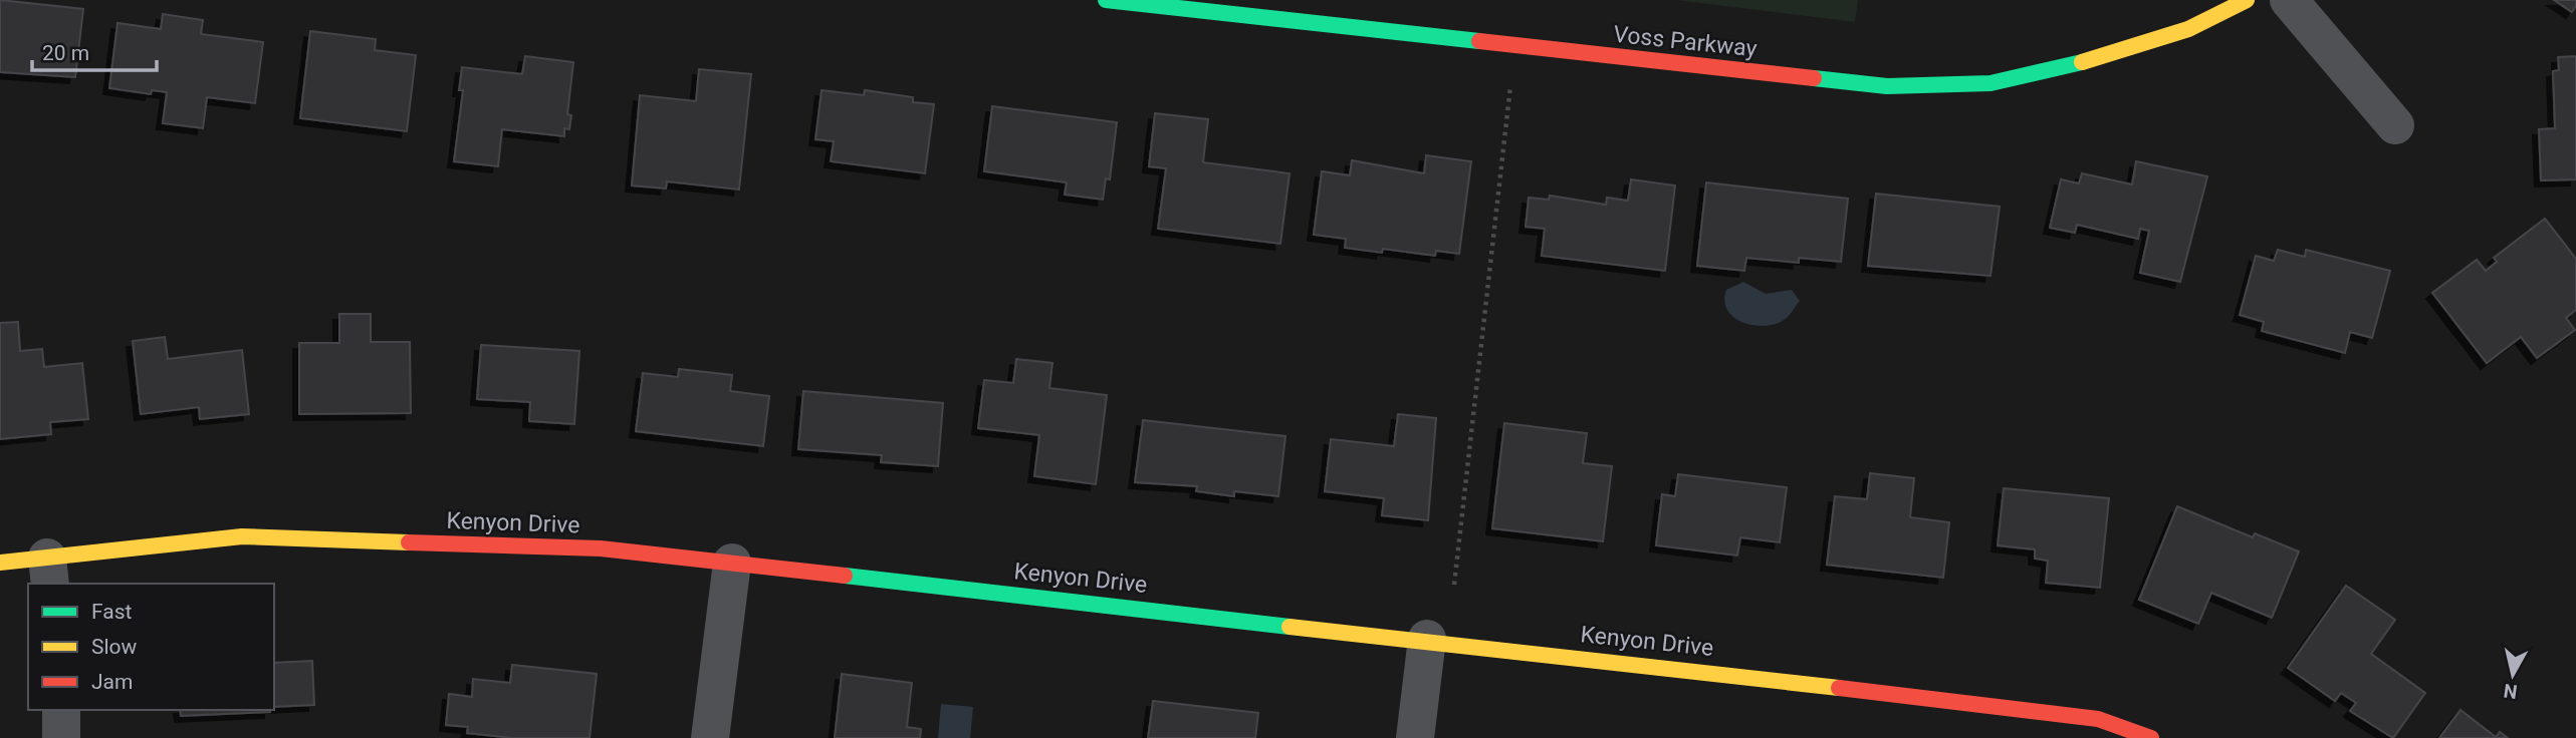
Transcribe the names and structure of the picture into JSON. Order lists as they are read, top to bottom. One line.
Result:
{"streets":{"street":["Voss Parkway","Kenyon Drive"]},"legend":["Fast","Slow","Jam"],"scale_bar":"20 m","north":"bottom"}
